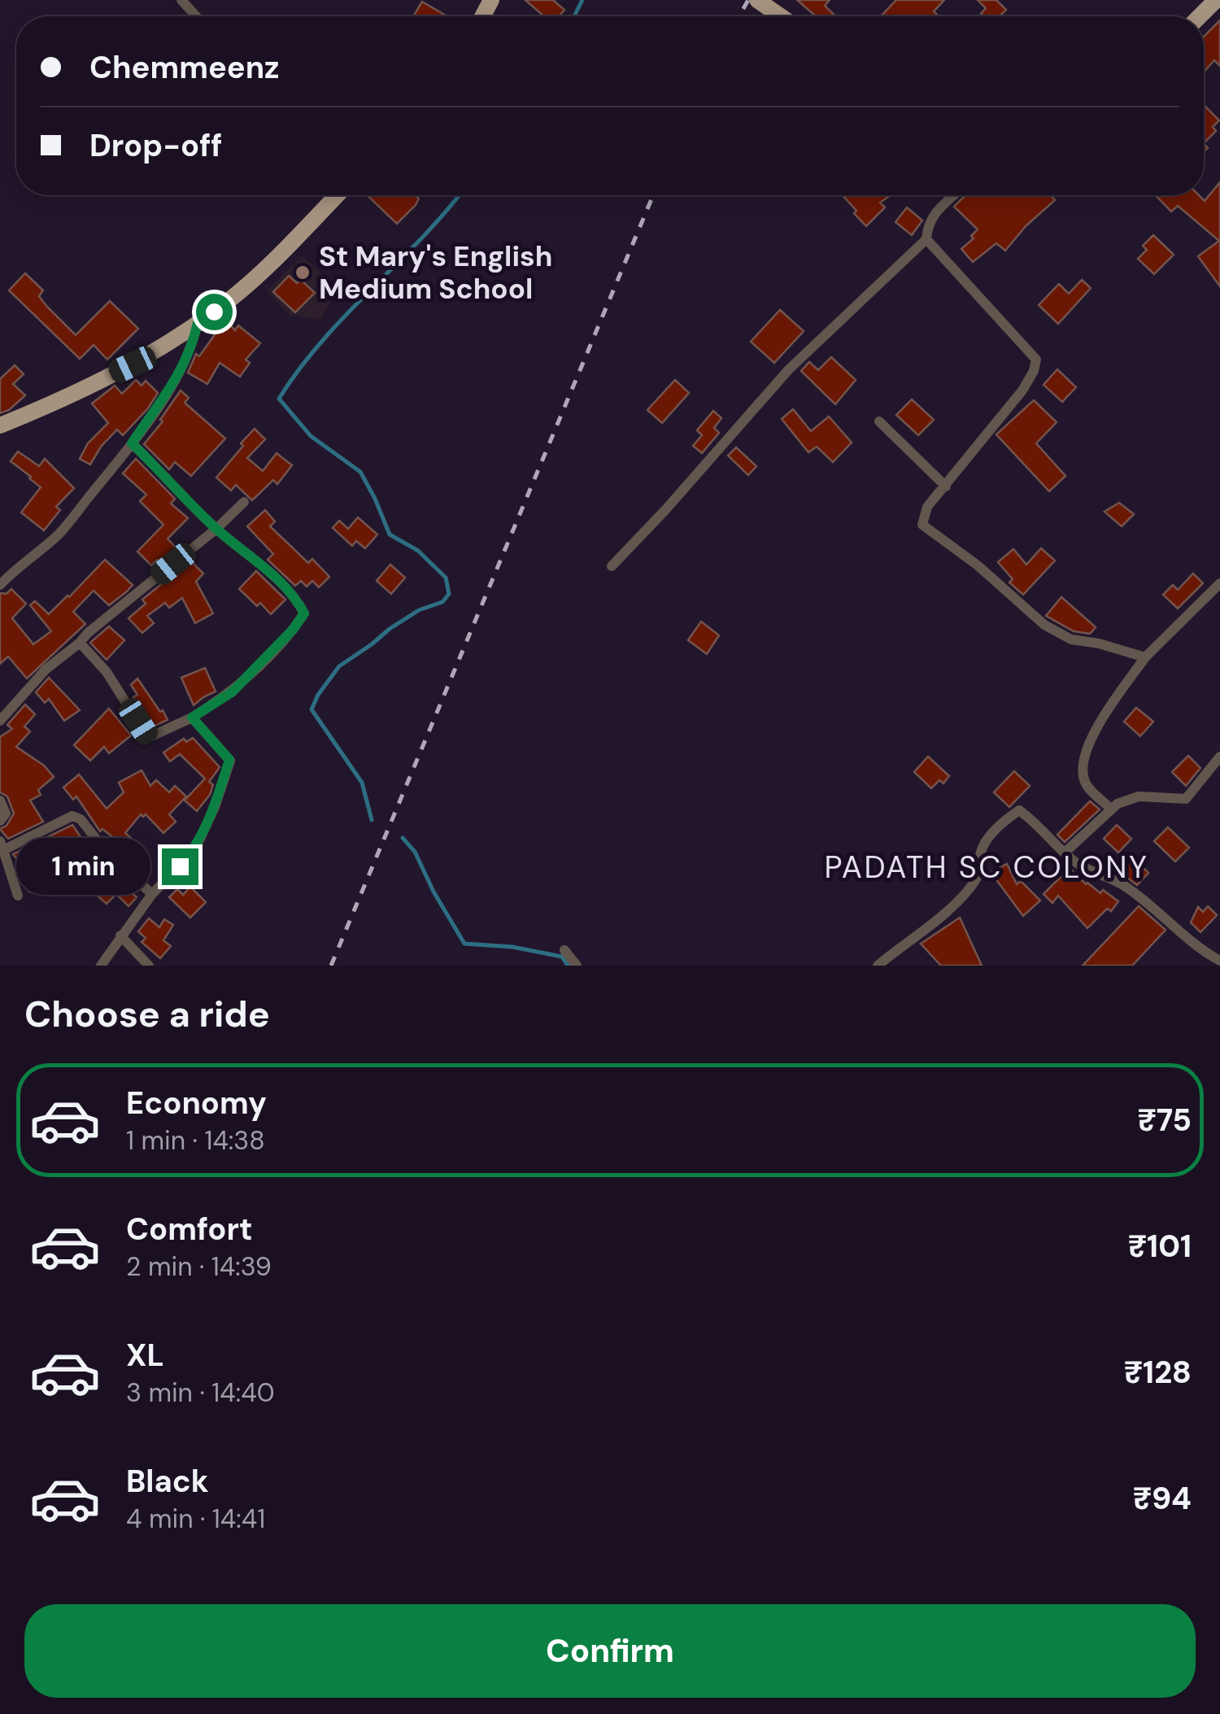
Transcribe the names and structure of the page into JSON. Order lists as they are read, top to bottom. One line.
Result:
{"districts":["PADATH SC COLONY"],"places":["St Mary's English Medium School"],"page":{"banner":["Chemmeenz","Drop-off"],"bubble":"1 min","heading":"Choose a ride","list":[{"name":"Economy","note":"1 min · 14:38","value":"₹75"},{"name":"Comfort","note":"2 min · 14:39","value":"₹101"},{"name":"XL","note":"3 min · 14:40","value":"₹128"},{"name":"Black","note":"4 min · 14:41","value":"₹94"}],"buttons":"Confirm"}}
